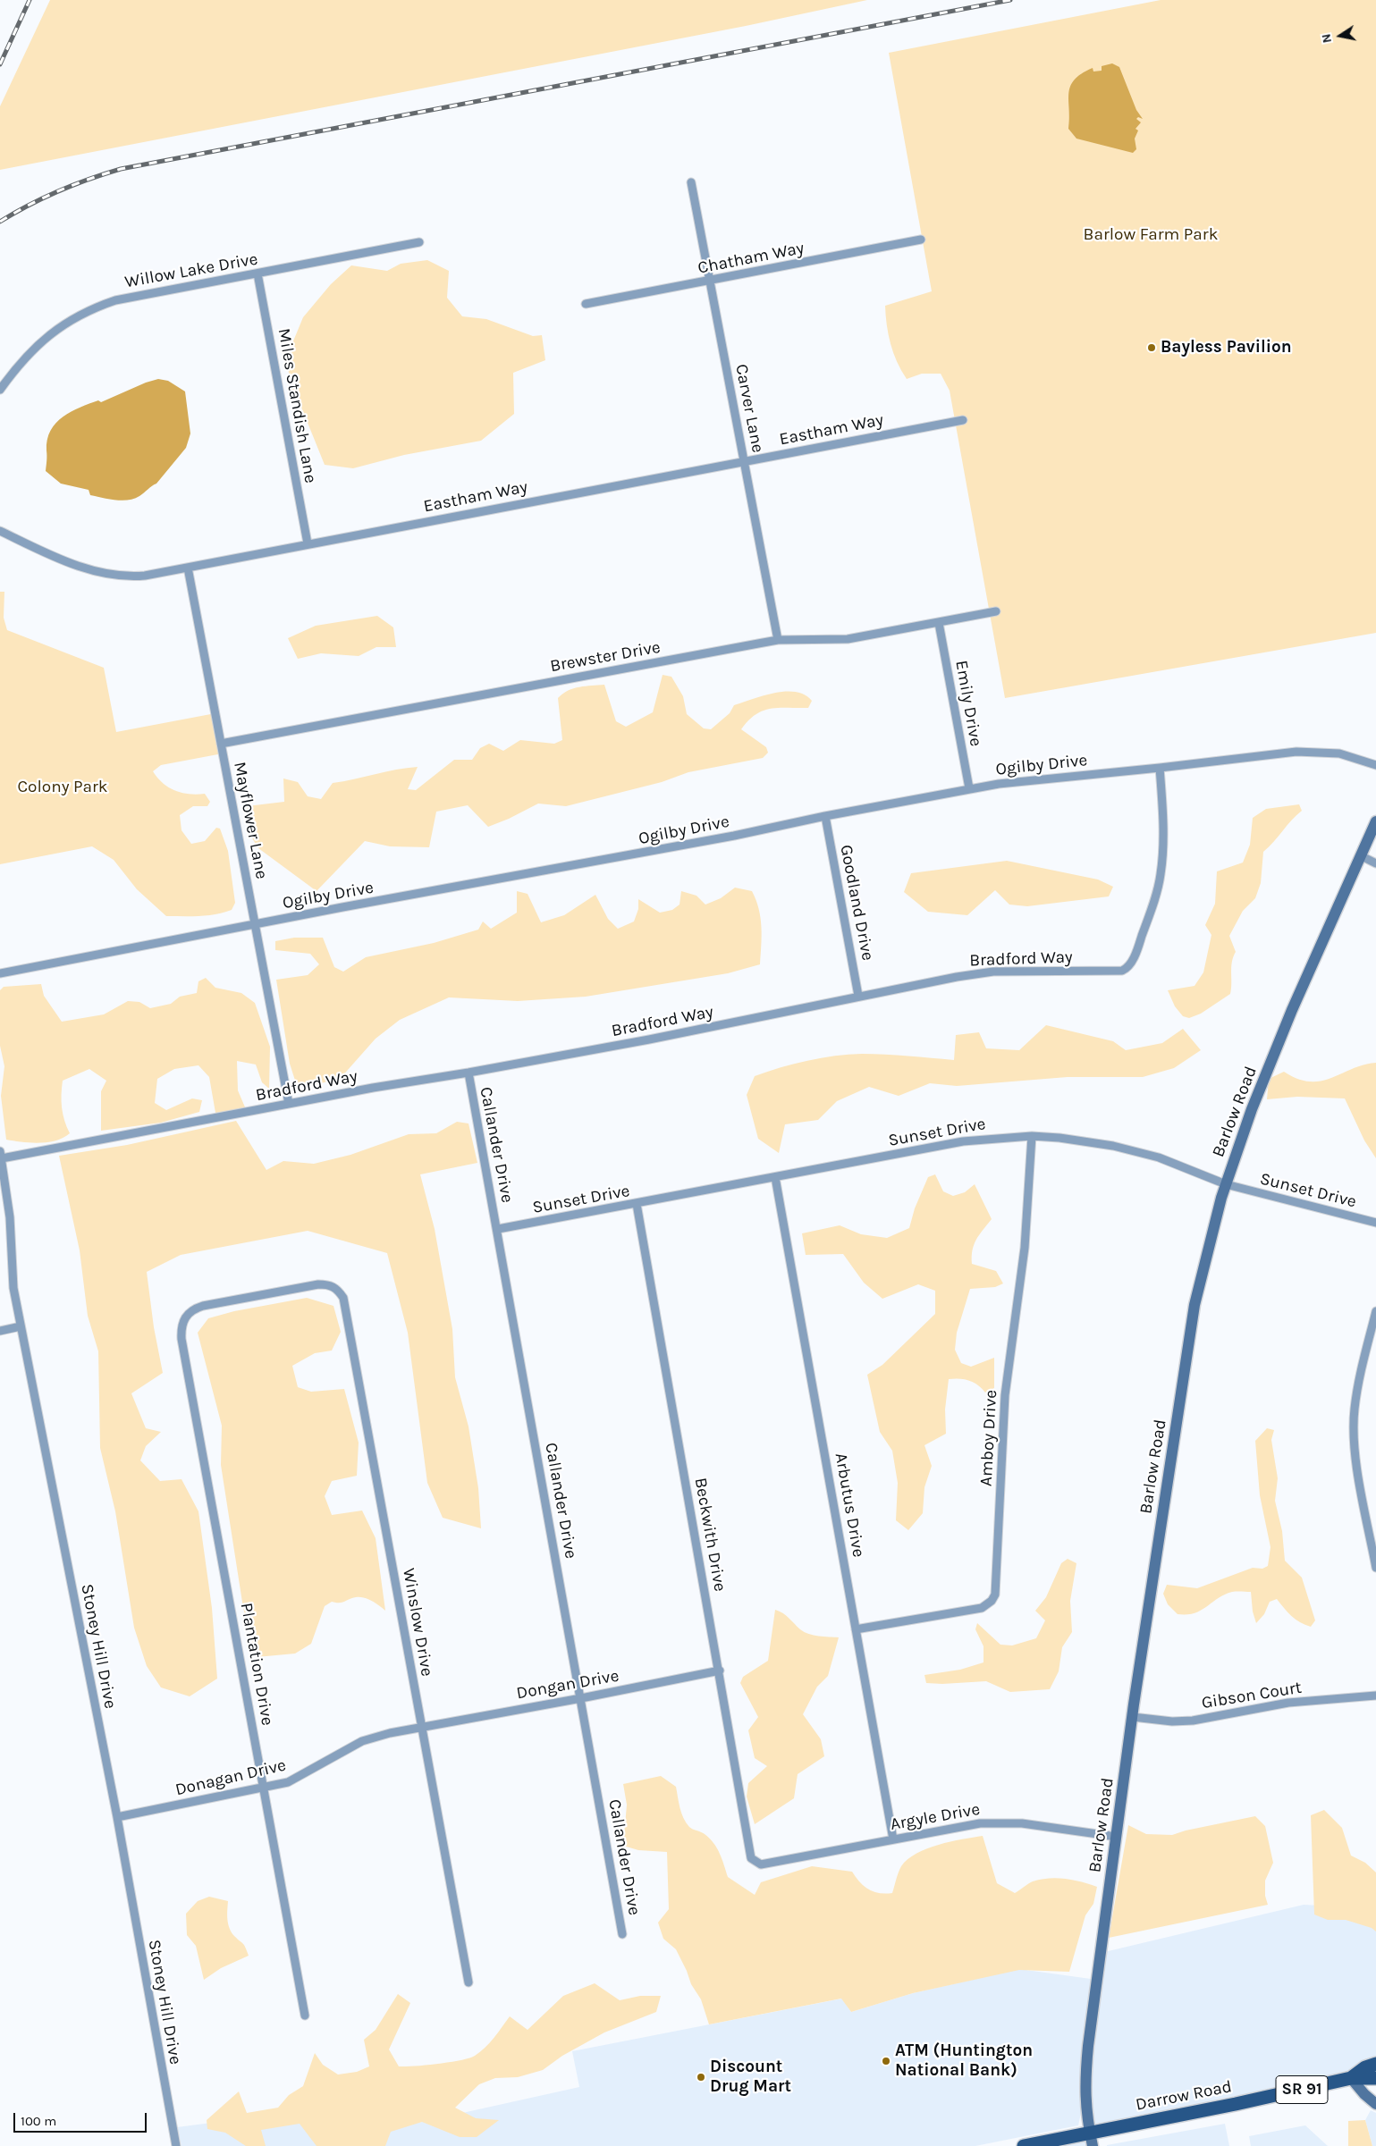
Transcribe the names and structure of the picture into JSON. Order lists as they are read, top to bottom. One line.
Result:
{"streets":{"main road":["SR 91","Darrow Road"],"street":["Chatham Way","Willow Lake Drive","Miles Standish Lane","Carver Lane","Eastham Way","Brewster Drive","Emily Drive","Ogilby Drive","Mayflower Lane","Goodland Drive","Bradford Way","Barlow Road","Sunset Drive","Callander Drive","Amboy Drive","Arbutus Drive","Beckwith Drive","Winslow Drive","Stoney Hill Drive","Plantation Drive","Dongan Drive","Gibson Court","Donagan Drive","Argyle Drive"]},"crossings":[["Chatham Way","Carver Lane"],["Willow Lake Drive","Miles Standish Lane"],["Miles Standish Lane","Eastham Way"],["Carver Lane","Eastham Way"],["Carver Lane","Brewster Drive"],["Eastham Way","Mayflower Lane"],["Brewster Drive","Emily Drive"],["Brewster Drive","Mayflower Lane"],["Emily Drive","Ogilby Drive"],["Ogilby Drive","Mayflower Lane"],["Ogilby Drive","Goodland Drive"],["Ogilby Drive","Bradford Way"],["Mayflower Lane","Bradford Way"],["Goodland Drive","Bradford Way"],["Bradford Way","Callander Drive"],["Bradford Way","Stoney Hill Drive"],["Barlow Road","Sunset Drive"],["Barlow Road","Gibson Court"],["Barlow Road","Argyle Drive"],["Barlow Road","Darrow Road"],["Sunset Drive","Callander Drive"],["Sunset Drive","Amboy Drive"],["Sunset Drive","Arbutus Drive"],["Sunset Drive","Beckwith Drive"],["Callander Drive","Dongan Drive"],["Amboy Drive","Arbutus Drive"],["Arbutus Drive","Argyle Drive"],["Beckwith Drive","Dongan Drive"],["Beckwith Drive","Argyle Drive"],["Winslow Drive","Plantation Drive"],["Winslow Drive","Dongan Drive"],["Winslow Drive","Donagan Drive"],["Stoney Hill Drive","Donagan Drive"],["Plantation Drive","Donagan Drive"],["Dongan Drive","Donagan Drive"]],"parks":["Barlow Farm Park","Colony Park"],"places":["Bayless Pavilion","ATM (Huntington National Bank)","Discount Drug Mart"],"scale_bar":"100 m","north":"left"}
